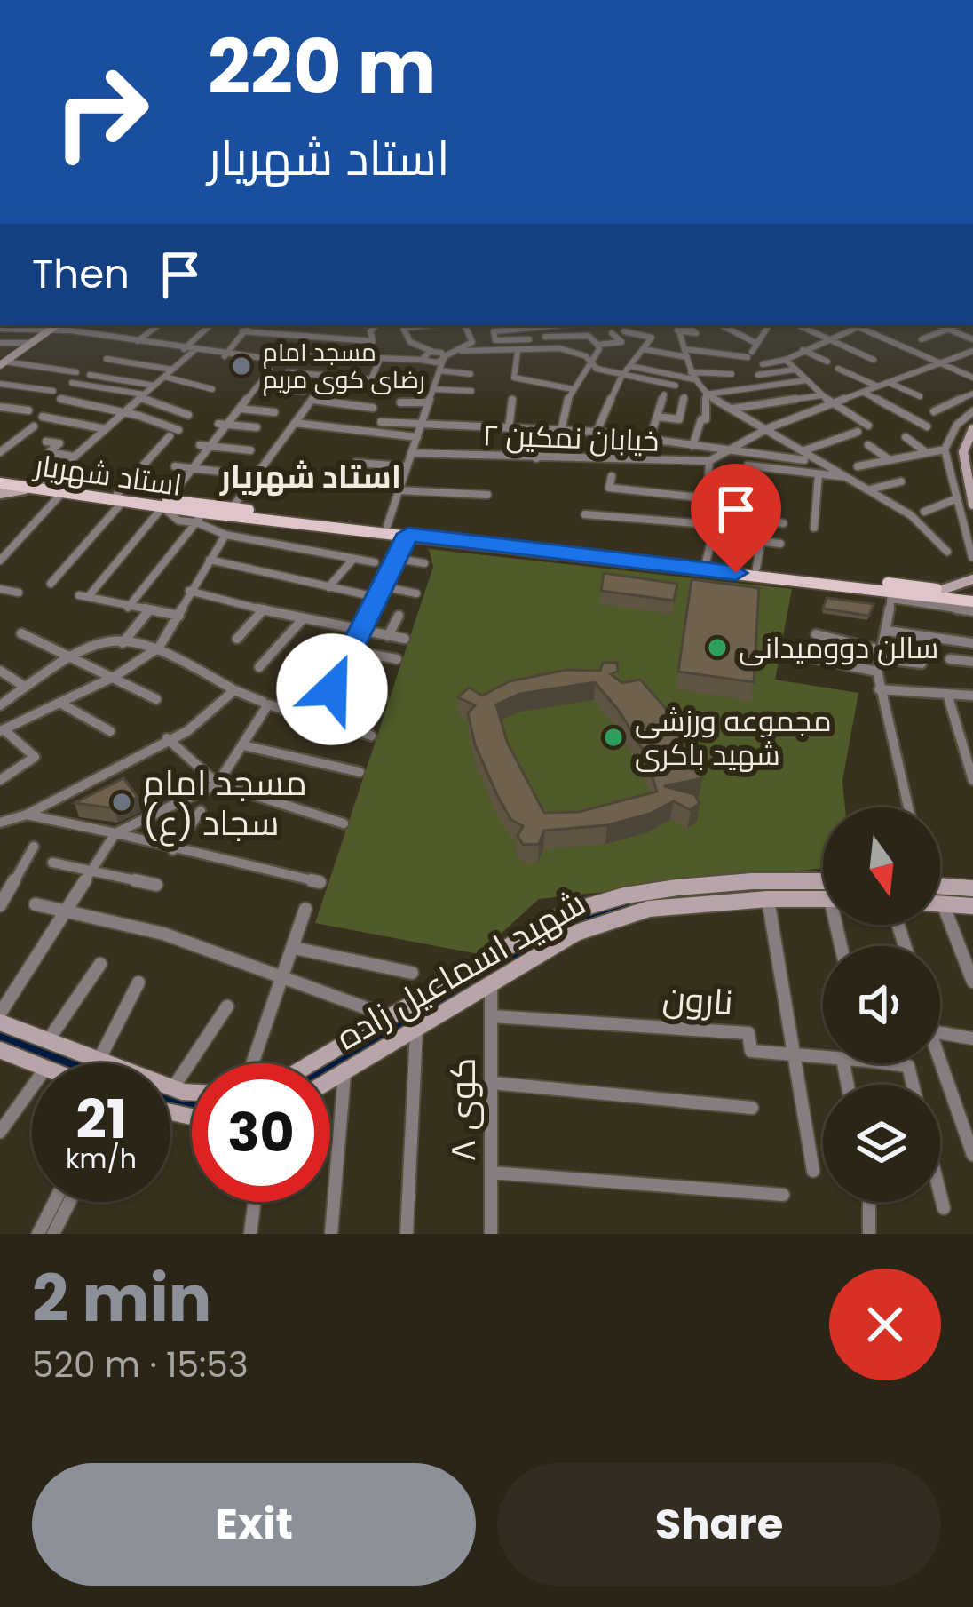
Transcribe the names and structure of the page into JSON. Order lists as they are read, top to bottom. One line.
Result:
{"streets":{"main road":["استاد شهریار"],"street":["خیابان نمکین ۲","شهید اسماعیل زاده","نارون","کوی ۸"]},"crossings":[["شهید اسماعیل زاده","کوی ۸"],["نارون","کوی ۸"]],"districts":["استاد شهریار"],"places":["مسجد امام رضای کوی مریم","سالن دوومیدانی","مجموعه ورزشی شهید باکری","مسجد امام سجاد (ع)"],"north":"bottom","page":{"turn":["220 m","استاد شهریار"],"then":"Then","speed":"21 km/h","limit":"30","heading":["2 min","520 m · 15:53"],"buttons":["Exit","Share"]}}
